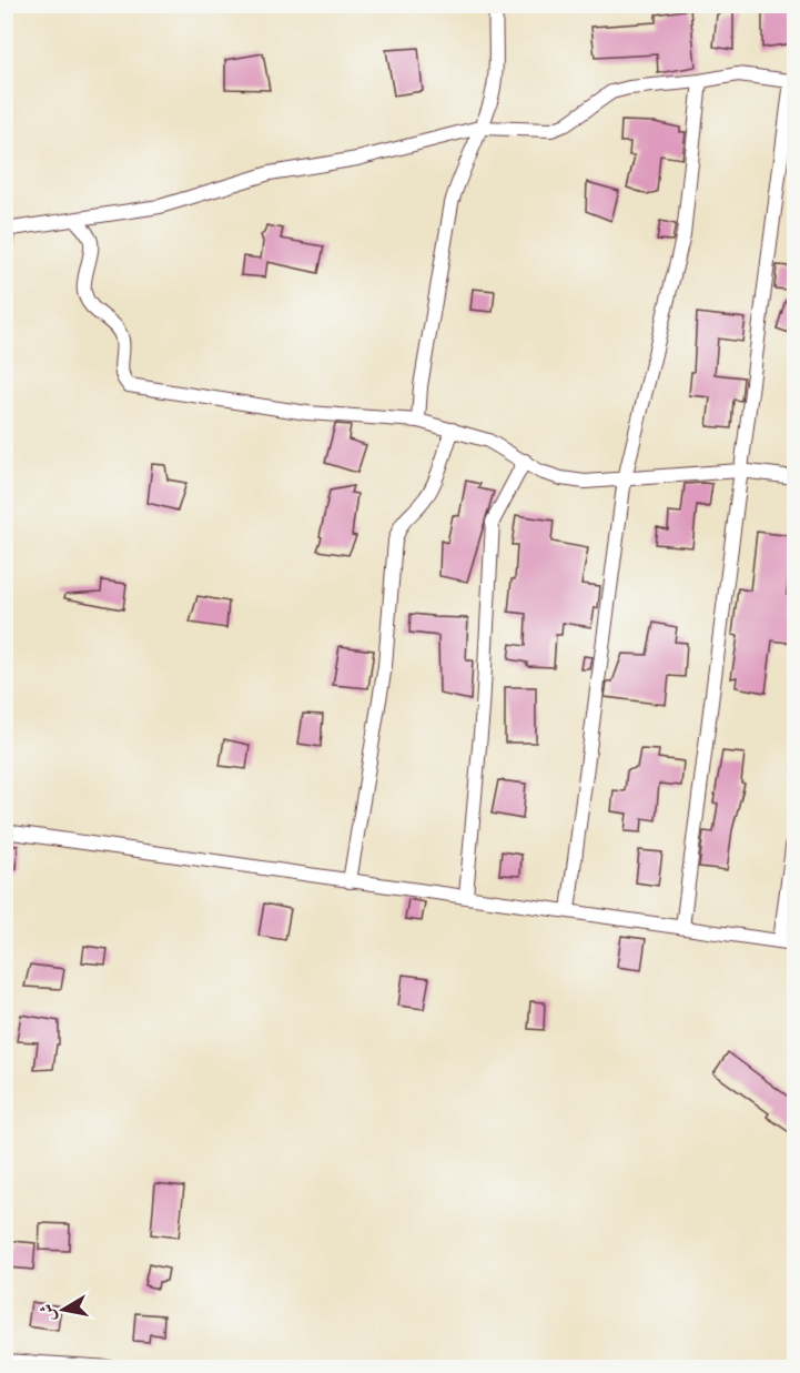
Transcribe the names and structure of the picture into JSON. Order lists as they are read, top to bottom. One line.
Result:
{"north":"left"}
